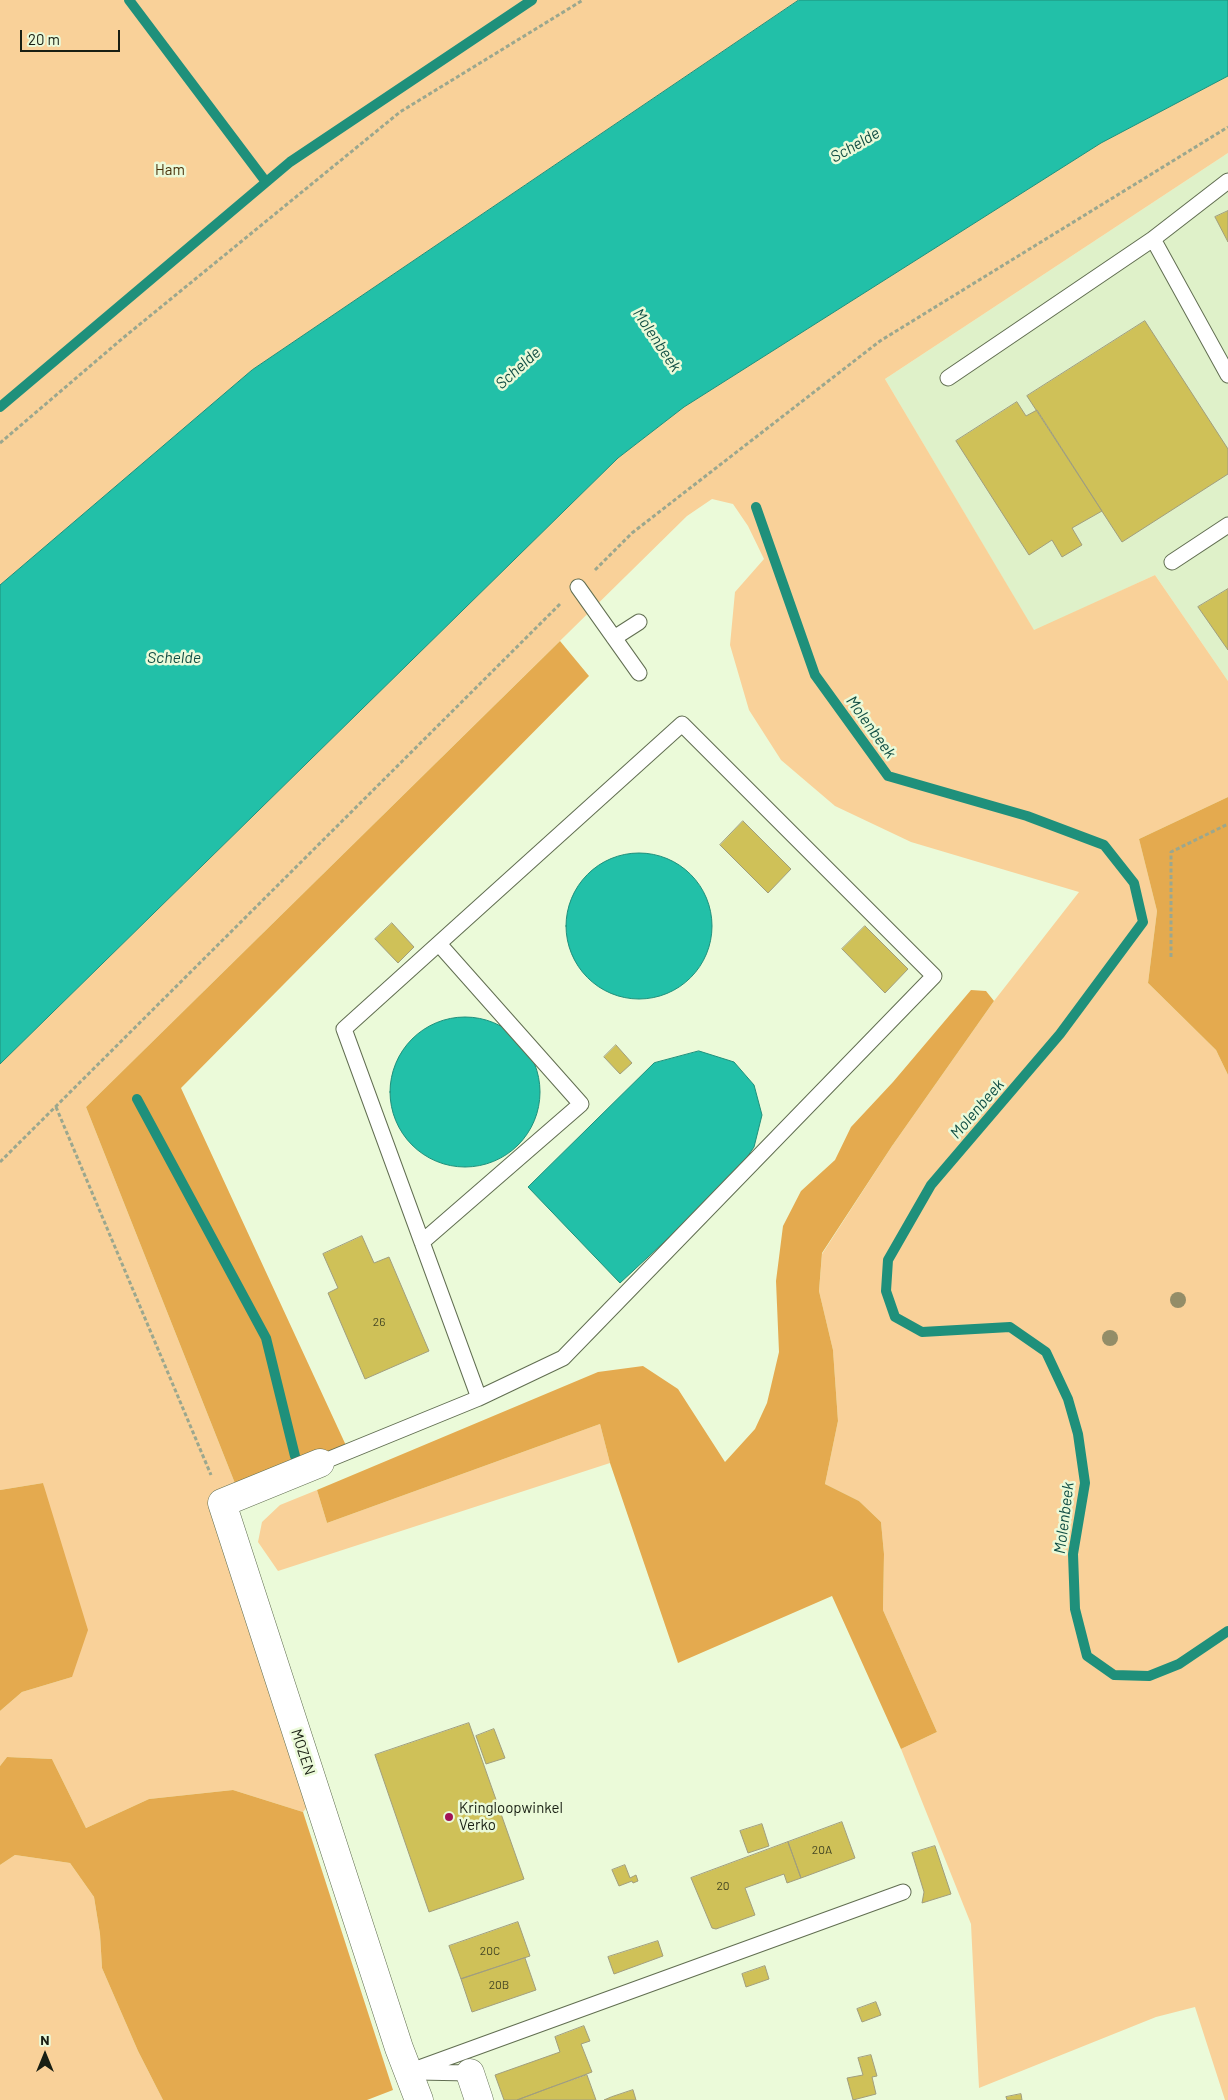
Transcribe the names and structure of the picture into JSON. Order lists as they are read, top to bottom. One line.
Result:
{"streets":{"street":["MOZEN"]},"water":["Schelde","Molenbeek"],"parks":["Ham"],"places":["Kringloopwinkel Verko"],"house_numbers":["26","20A","20","20C","20B"],"scale_bar":"20 m","north":"top"}
